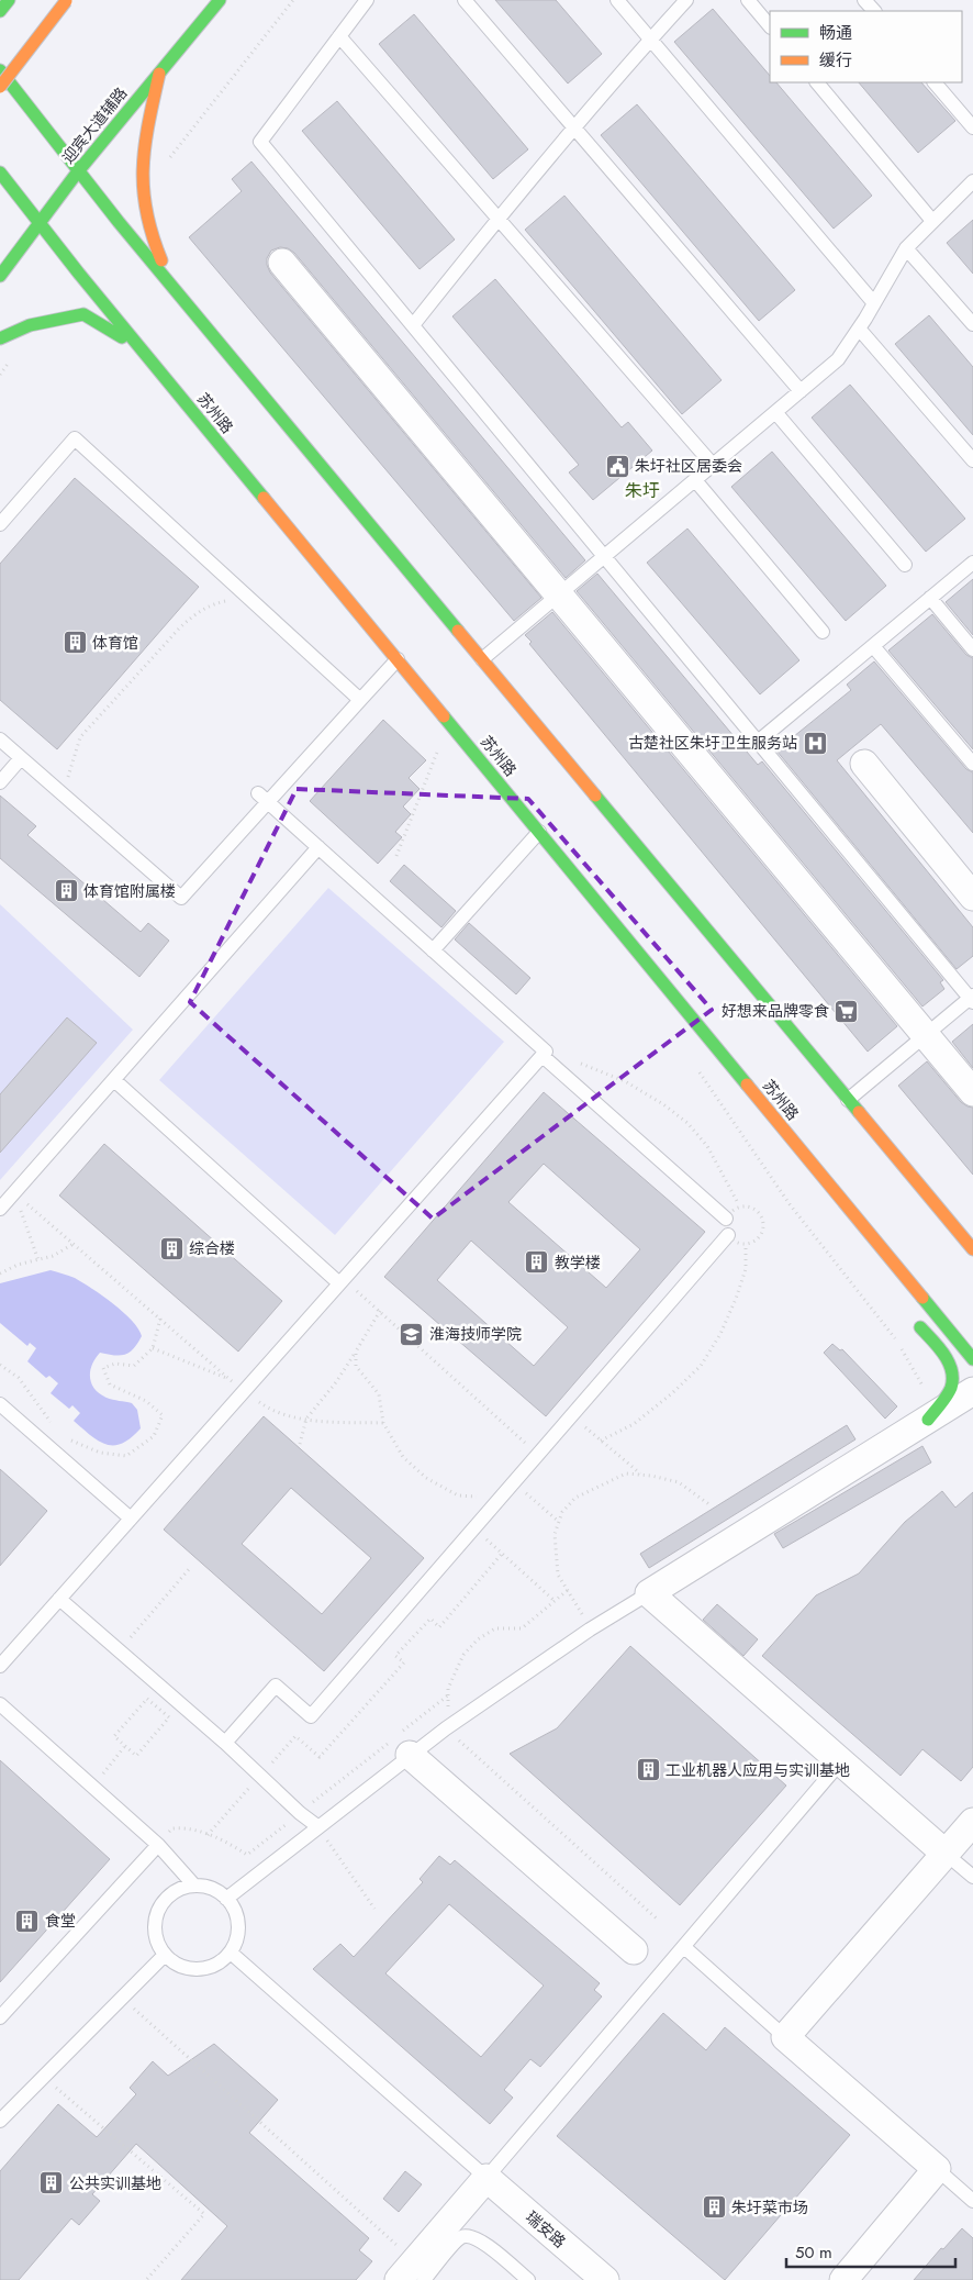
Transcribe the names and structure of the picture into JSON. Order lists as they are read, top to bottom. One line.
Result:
{"streets":{"main road":["迎宾大道辅路","苏州路"],"street":["瑞安路"]},"crossings":[["迎宾大道辅路","苏州路"]],"districts":["朱圩"],"places":{"public building":["朱圩社区居委会"],"building":["体育馆","体育馆附属楼","综合楼","教学楼","工业机器人应用与实训基地","食堂","公共实训基地","朱圩菜市场"],"hospital":["古楚社区朱圩卫生服务站"],"supermarket":["好想来品牌零食"],"school or university":["淮海技师学院"]},"legend":["畅通","缓行"],"scale_bar":"50 m"}
